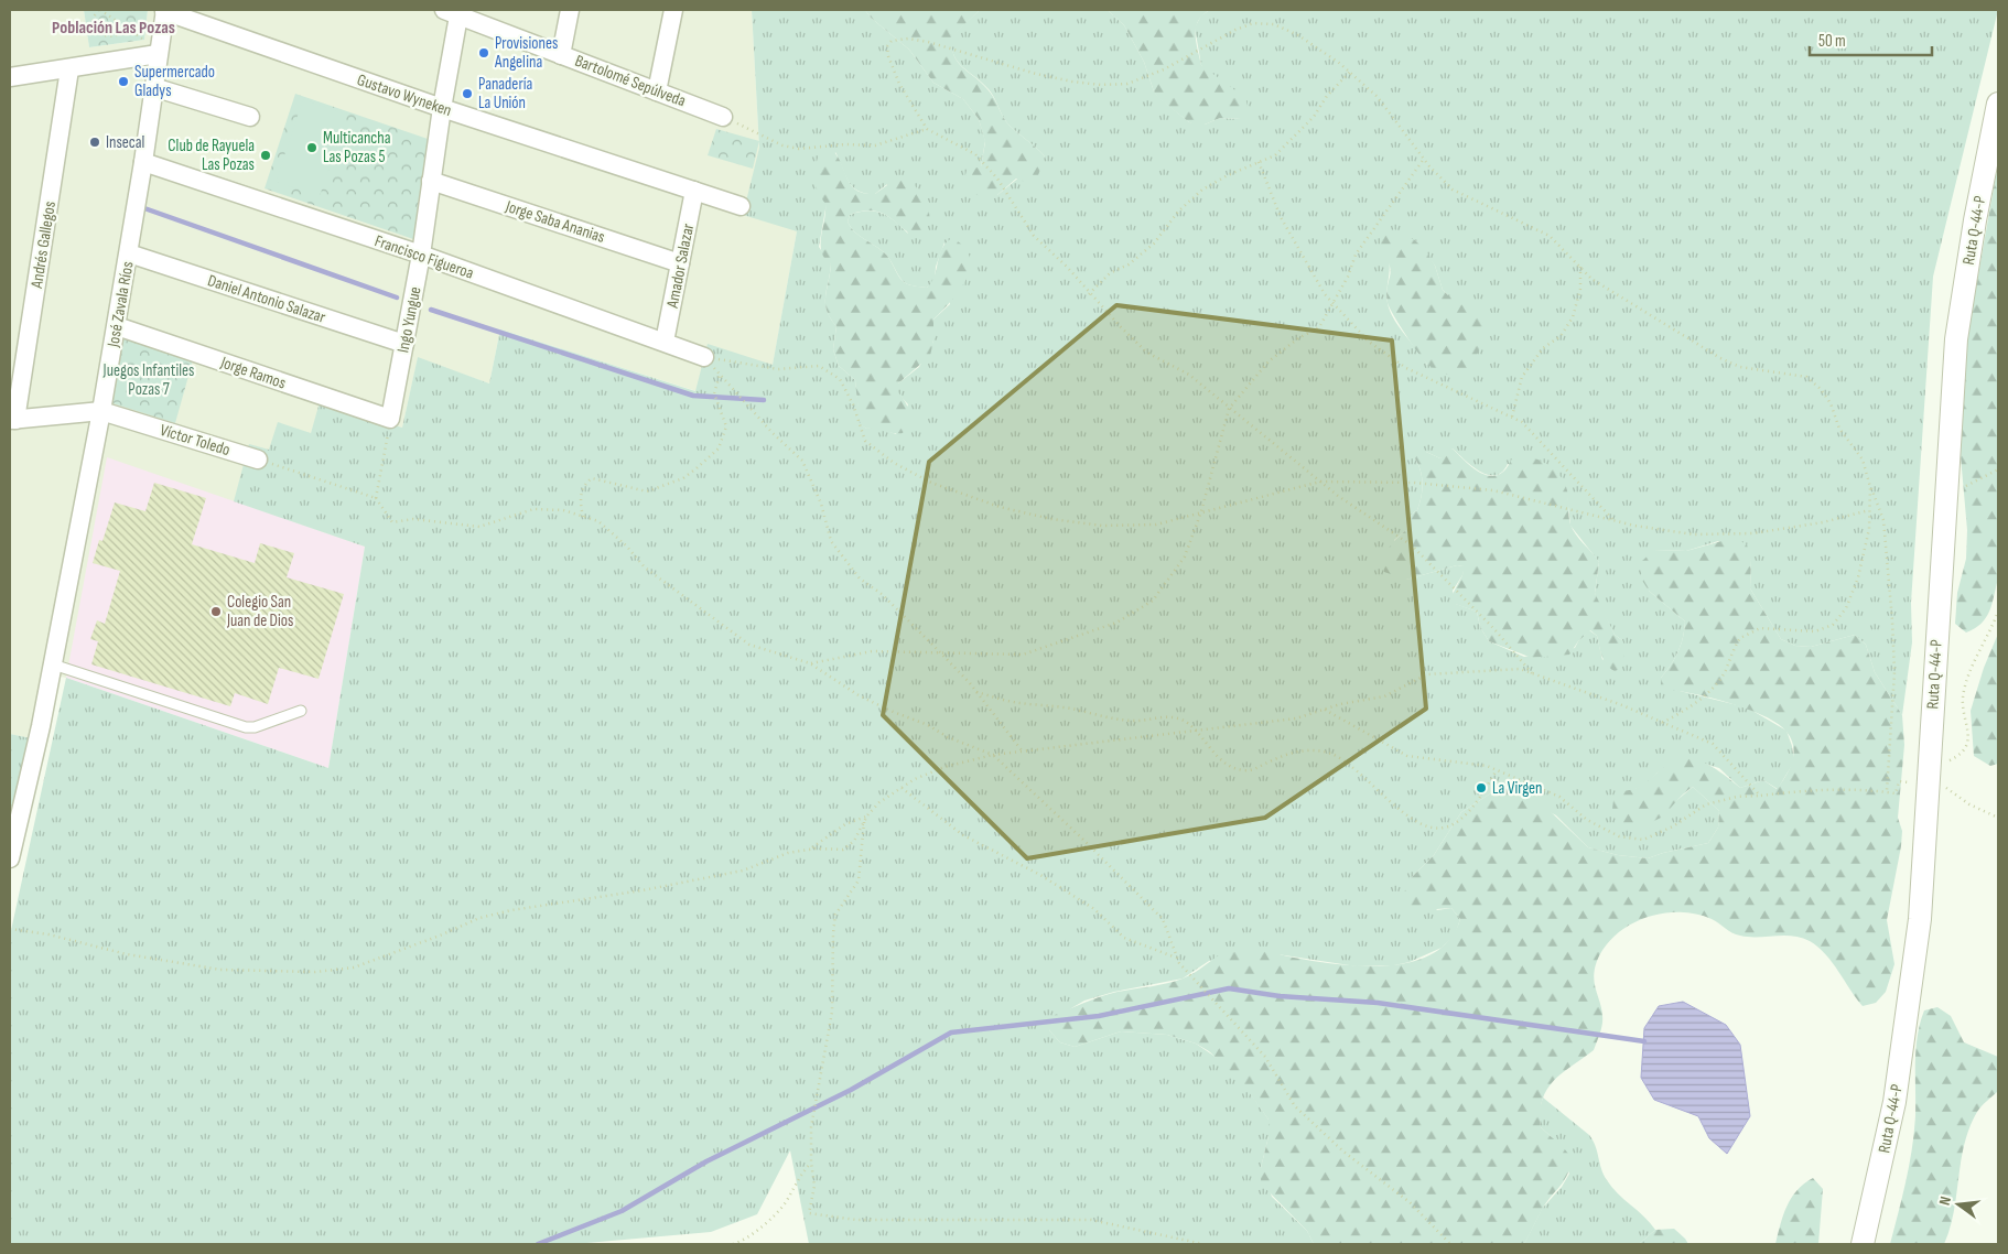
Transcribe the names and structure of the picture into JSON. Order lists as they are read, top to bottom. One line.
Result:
{"streets":{"street":["Bartolomé Sepúlveda","Gustavo Wyneken","Jorge Saba Ananias","Ruta Q-44-P","Andrés Gallegos","Francisco Figueroa","Amador Salazar","Daniel Antonio Salazar","José Zavala Ríos","Ingo Yungue","Jorge Ramos","Víctor Toledo"]},"crossings":[["Bartolomé Sepúlveda","Ingo Yungue"],["Gustavo Wyneken","Amador Salazar"],["Gustavo Wyneken","José Zavala Ríos"],["Gustavo Wyneken","Ingo Yungue"],["Jorge Saba Ananias","Amador Salazar"],["Jorge Saba Ananias","Ingo Yungue"],["Andrés Gallegos","Víctor Toledo"],["Francisco Figueroa","Amador Salazar"],["Francisco Figueroa","José Zavala Ríos"],["Francisco Figueroa","Ingo Yungue"],["Daniel Antonio Salazar","José Zavala Ríos"],["Daniel Antonio Salazar","Ingo Yungue"],["José Zavala Ríos","Jorge Ramos"],["José Zavala Ríos","Víctor Toledo"],["Ingo Yungue","Jorge Ramos"]],"districts":["Población Las Pozas"],"parks":["Juegos Infantiles Pozas 7"],"places":["Provisiones Angelina","Supermercado Gladys","Panadería La Unión","Insecal","Multicancha Las Pozas 5","Club de Rayuela Las Pozas","Colegio San Juan de Dios","La Virgen"],"scale_bar":"50 m","north":"left"}
